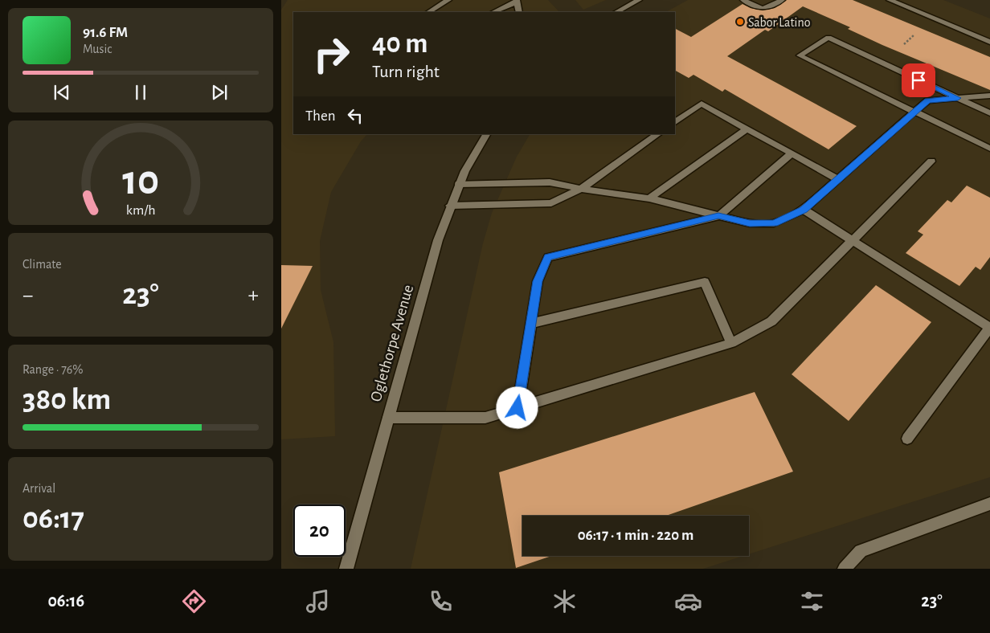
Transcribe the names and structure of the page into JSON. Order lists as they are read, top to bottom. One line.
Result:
{"streets":{"main road":["Oglethorpe Avenue"]},"places":["Sabor Latino"],"page":{"turn":["40 m","Turn right"],"song":["91.6 FM","Music"],"then":"Then","tile":["Climate",["Range · 76%","380 km"],["Arrival","06:17"]],"heat":["−","23°","+"],"limit":"20","trip":"06:17 · 1 min · 220 m","tabs":["06:16","23°"],"gauge":["10","km/h"]}}
